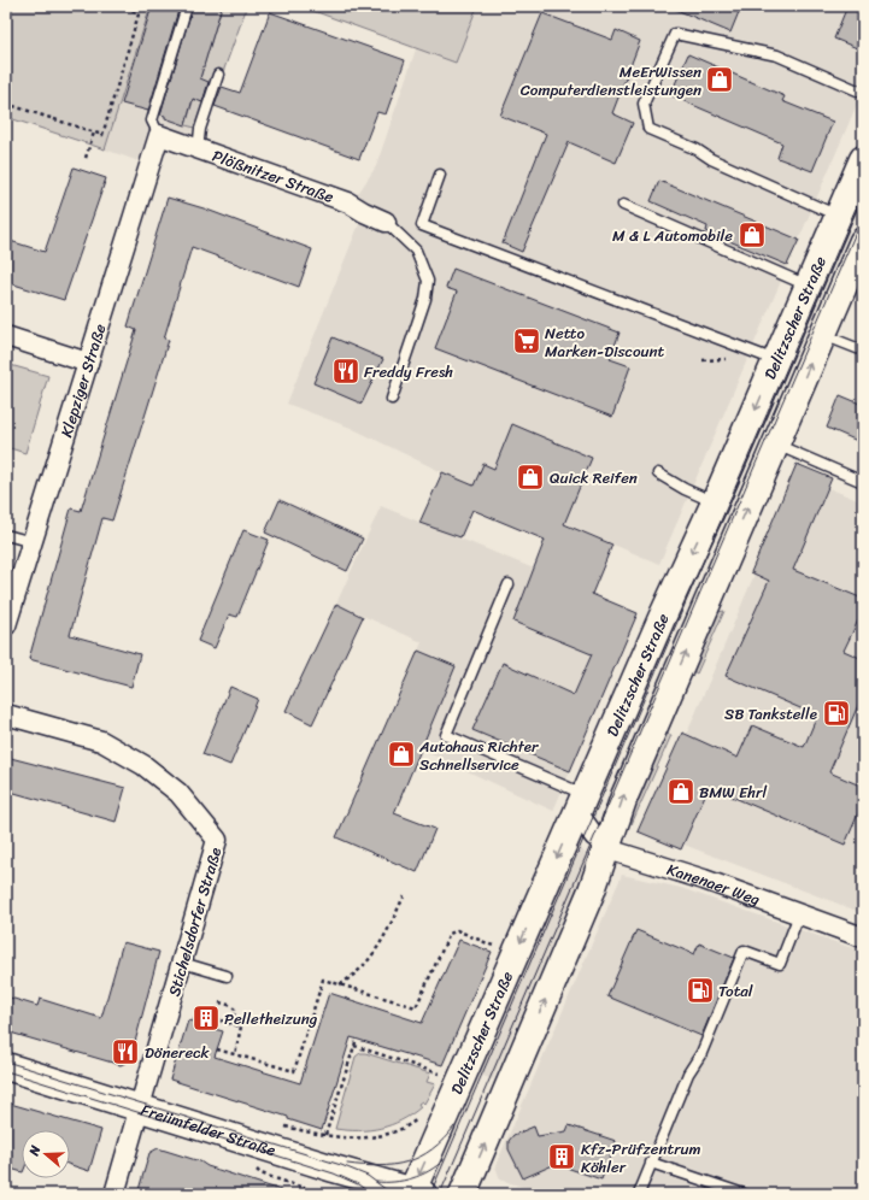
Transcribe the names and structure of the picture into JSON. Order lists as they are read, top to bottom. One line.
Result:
{"streets":{"main road":["Delitzscher Straße","Freiimfelder Straße"],"street":["Plößnitzer Straße","Klepziger Straße","Kanenaer Weg","Stichelsdorfer Straße"]},"crossings":[["Plößnitzer Straße","Klepziger Straße"],["Delitzscher Straße","Kanenaer Weg"],["Delitzscher Straße","Freiimfelder Straße"],["Stichelsdorfer Straße","Freiimfelder Straße"]],"places":{"shop":["MeErWissen Computerdienstleistungen","M & L Automobile","Quick Reifen","Autohaus Richter Schnellservice","BMW Ehrl"],"supermarket":["Netto Marken-Discount"],"restaurant":["Freddy Fresh","Dönereck"],"fuel station":["SB Tankstelle","Total"],"building":["Pelletheizung","Kfz-Prüfzentrum Köhler"]},"north":"left"}
